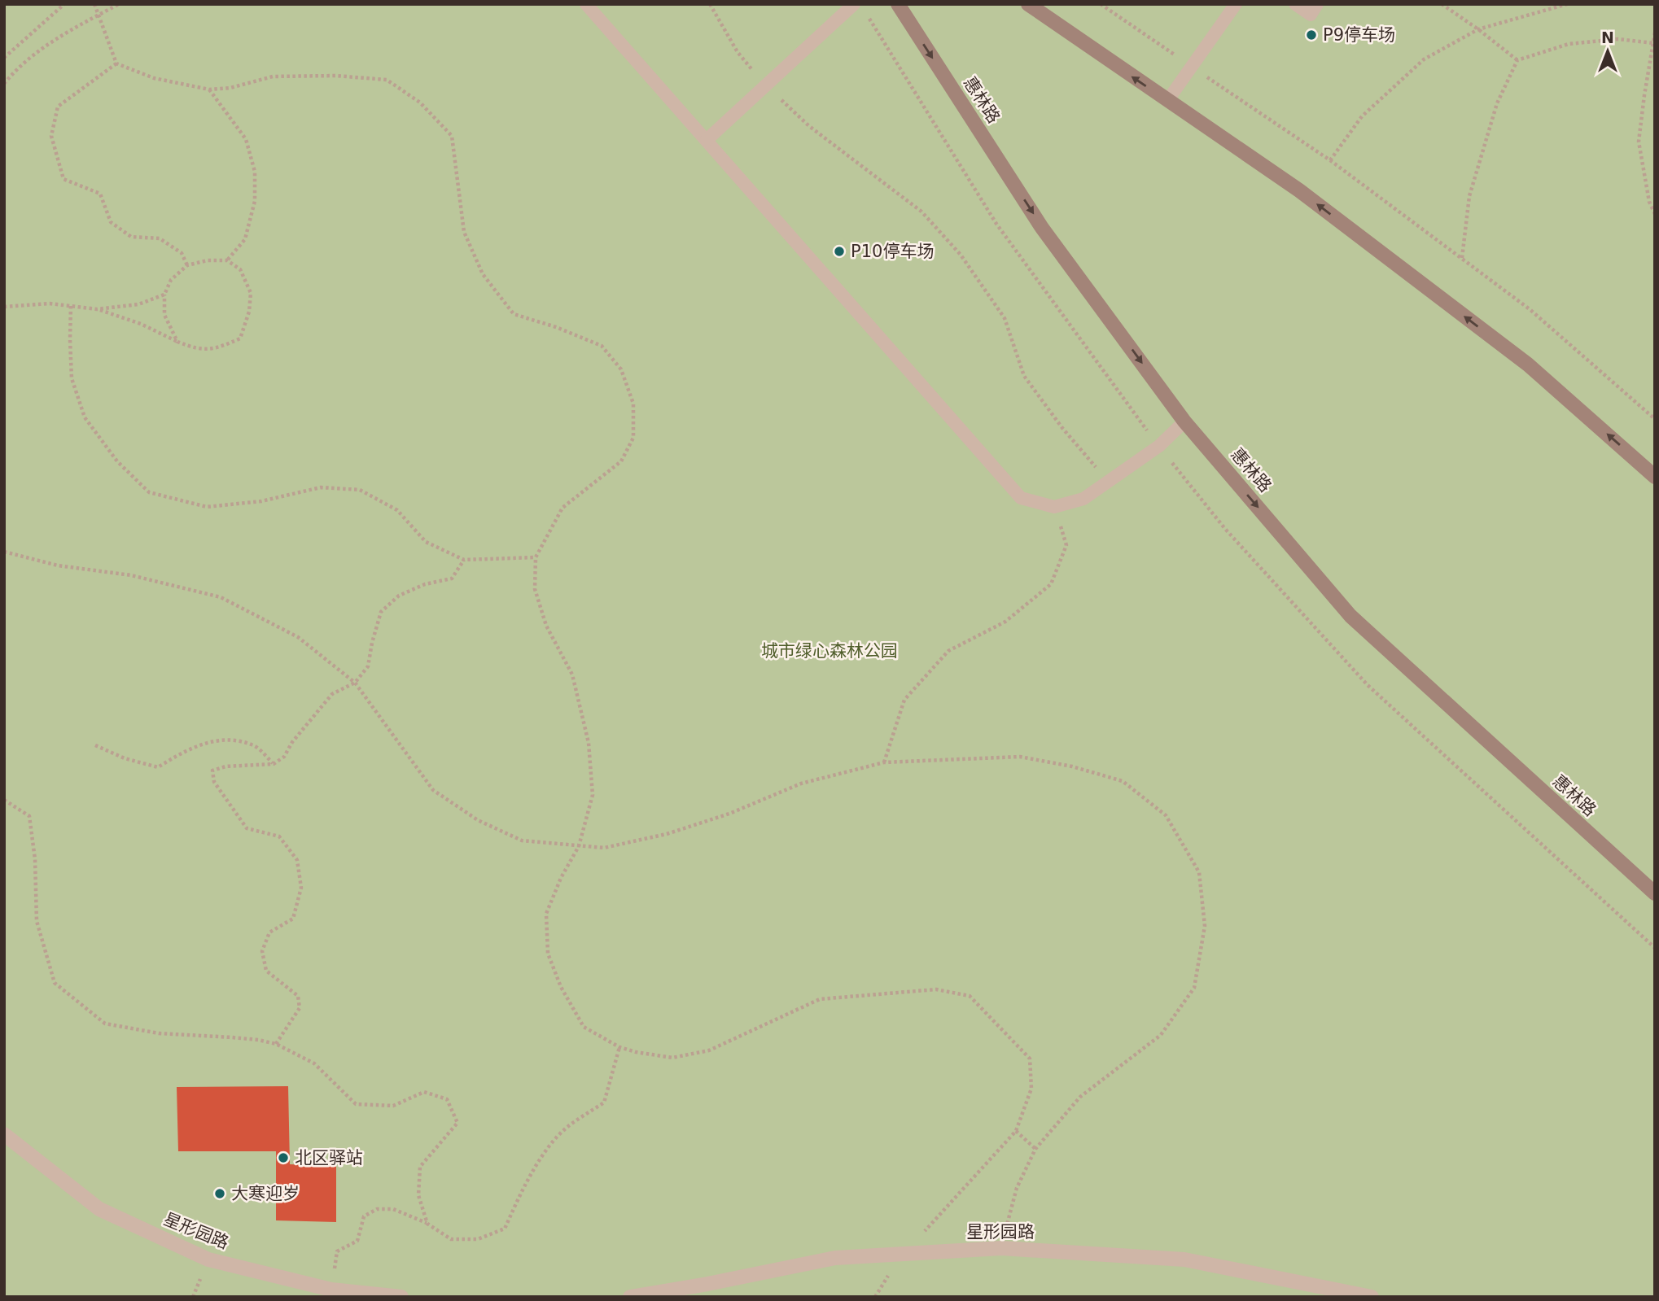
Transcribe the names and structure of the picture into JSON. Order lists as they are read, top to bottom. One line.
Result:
{"streets":{"main road":["惠林路"],"street":["星形园路"]},"one_way":["惠林路"],"parks":["城市绿心森林公园"],"places":["P9停车场","P10停车场","北区驿站","大寒迎岁"],"north":"top"}
